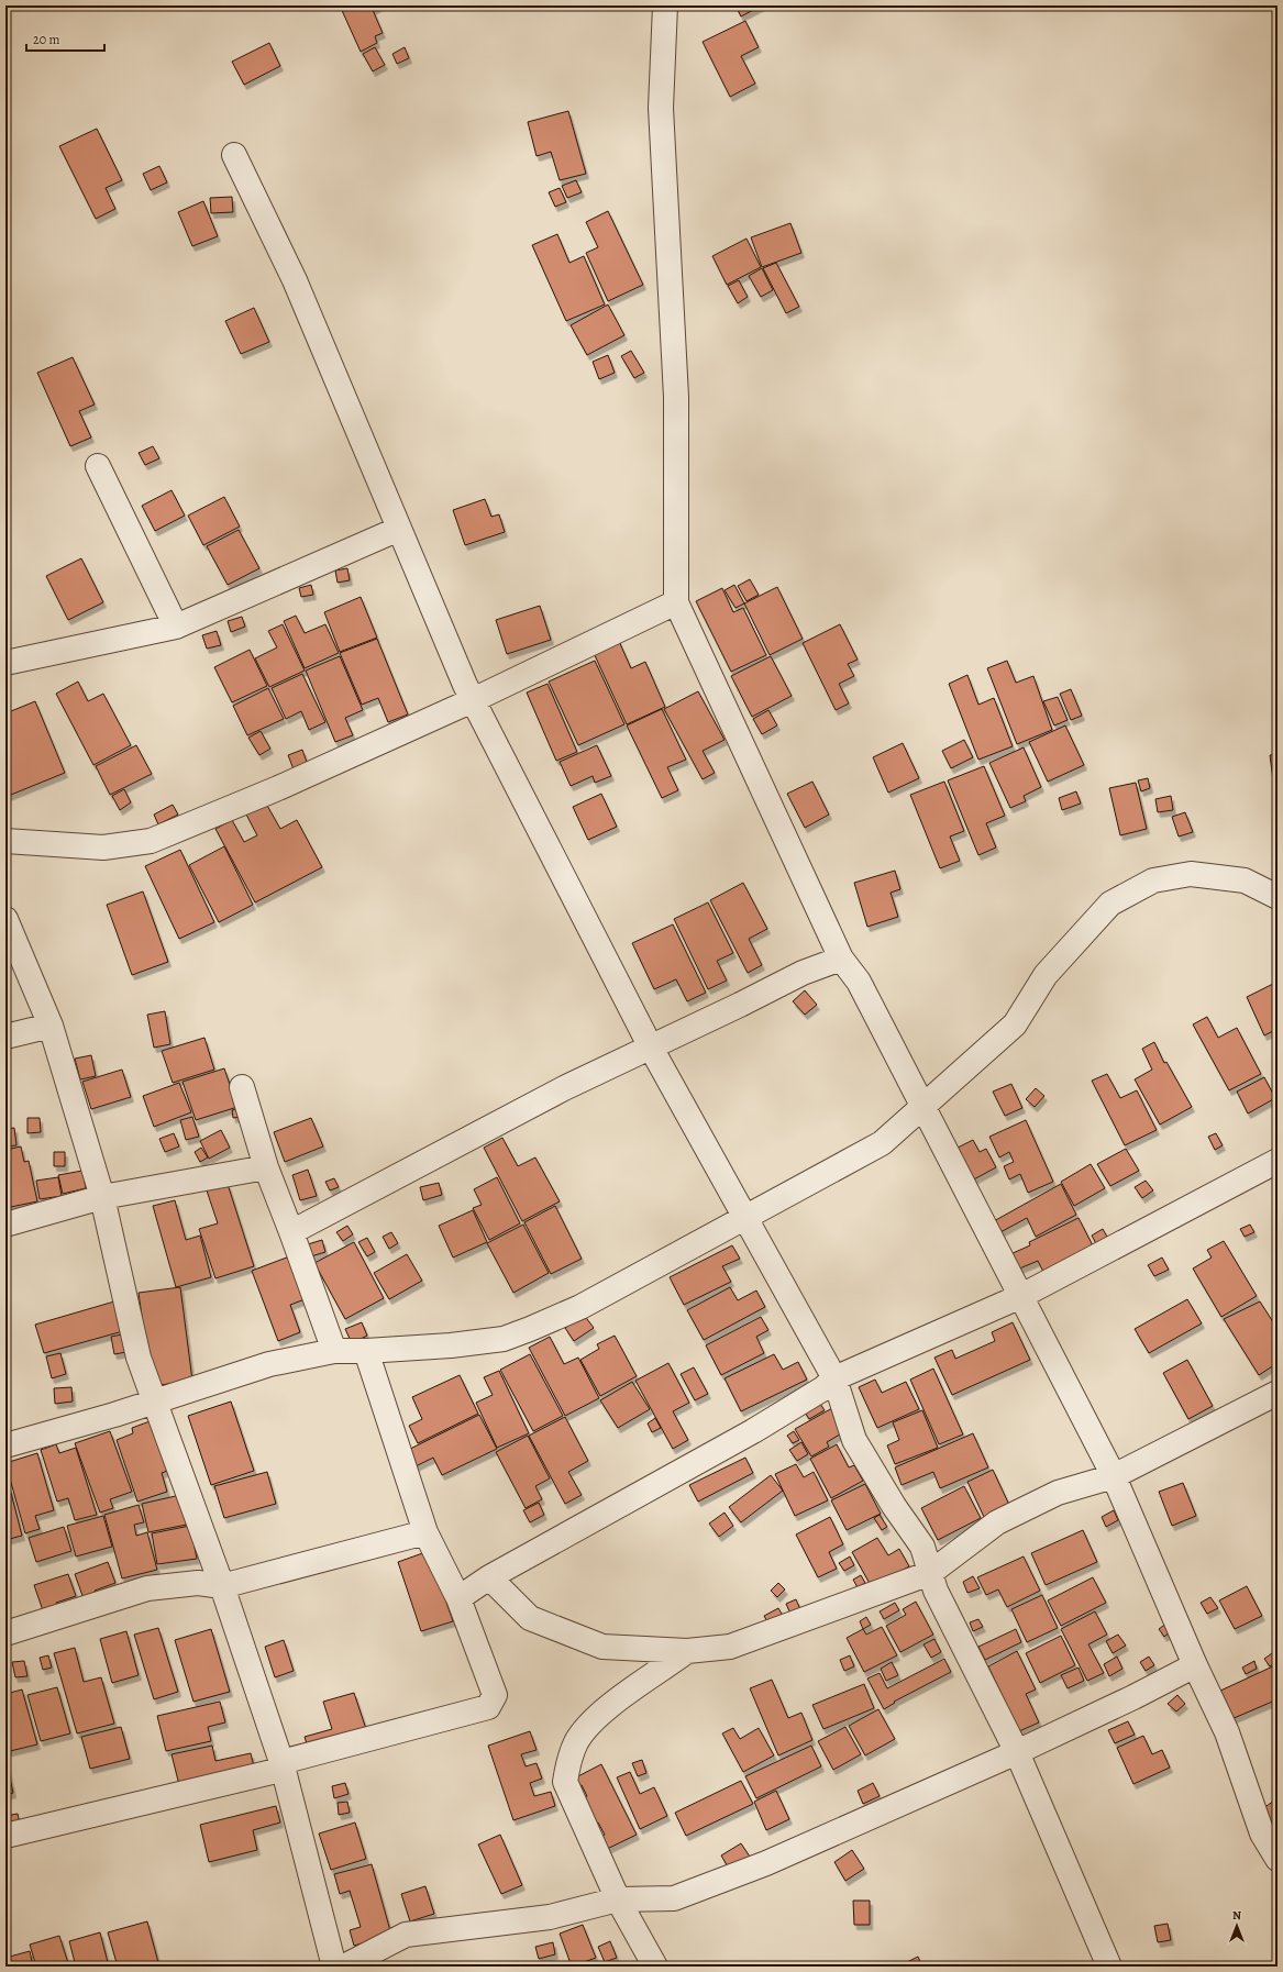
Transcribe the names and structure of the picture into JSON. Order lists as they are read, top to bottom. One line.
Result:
{"scale_bar":"20 m","north":"top"}
